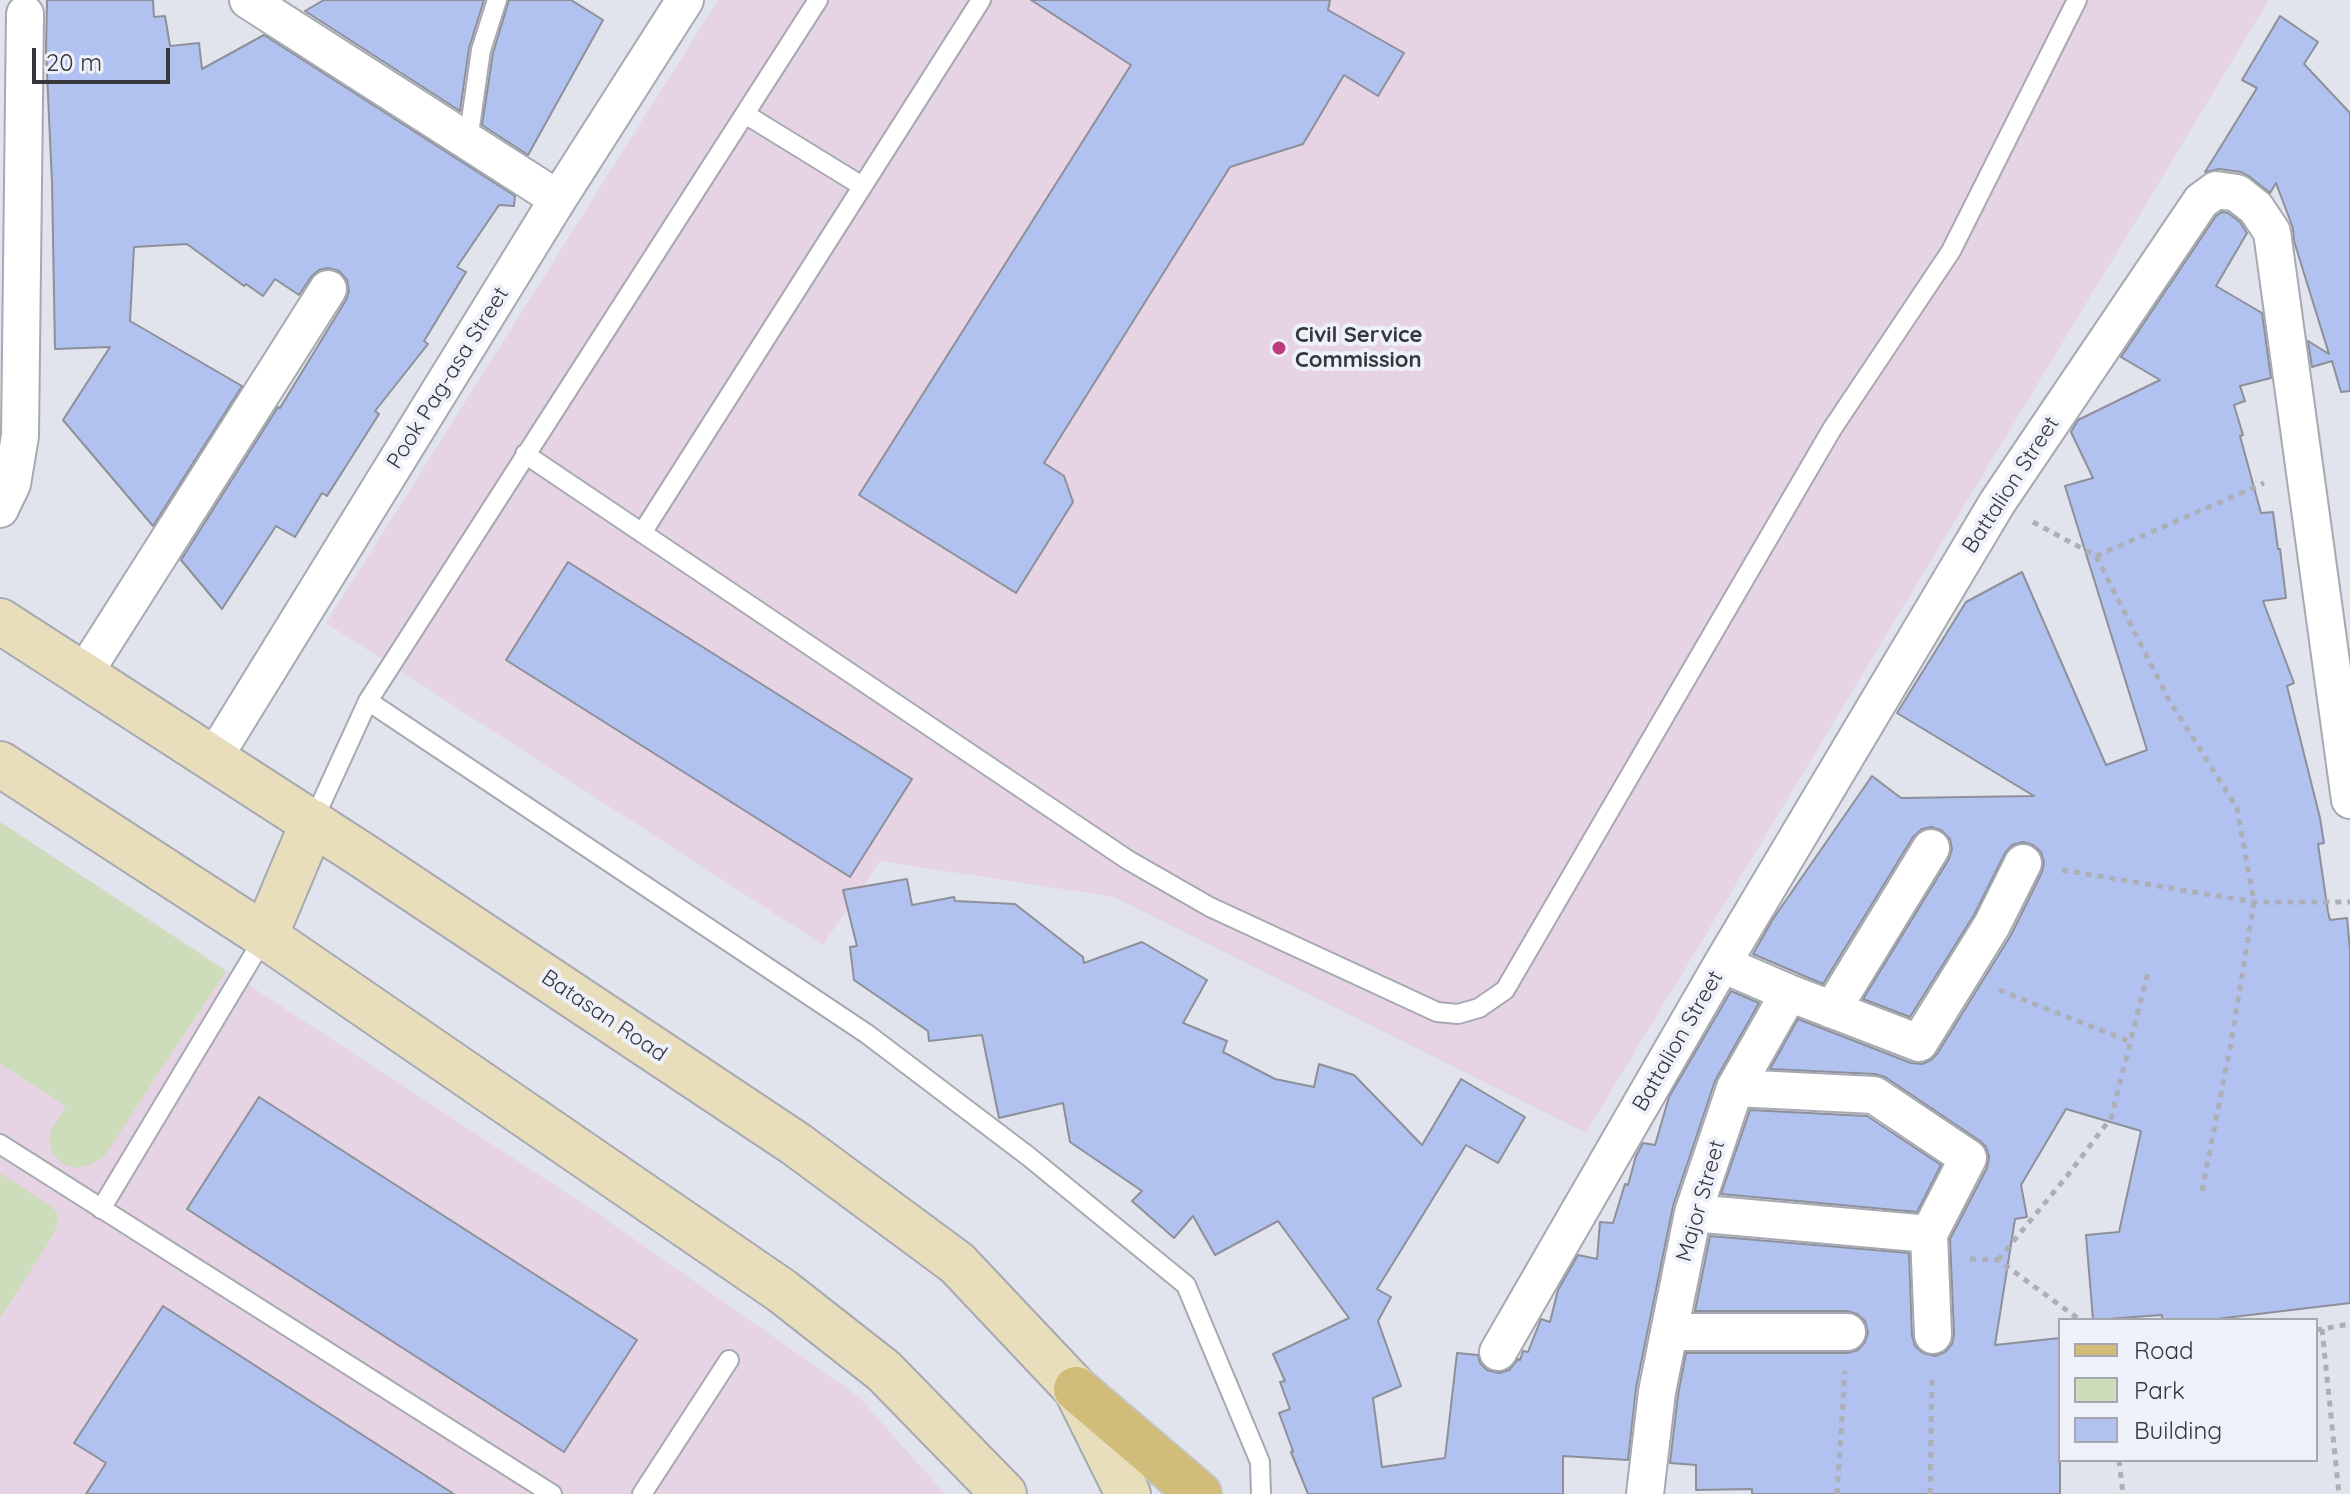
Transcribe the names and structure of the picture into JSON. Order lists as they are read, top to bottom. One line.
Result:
{"streets":{"main road":["Batasan Road"],"street":["Pook Pag-asa Street","Battalion Street","Major Street"]},"crossings":[["Pook Pag-asa Street","Batasan Road"]],"places":["Civil Service Commission"],"legend":["Road","Park","Building"],"scale_bar":"20 m"}
